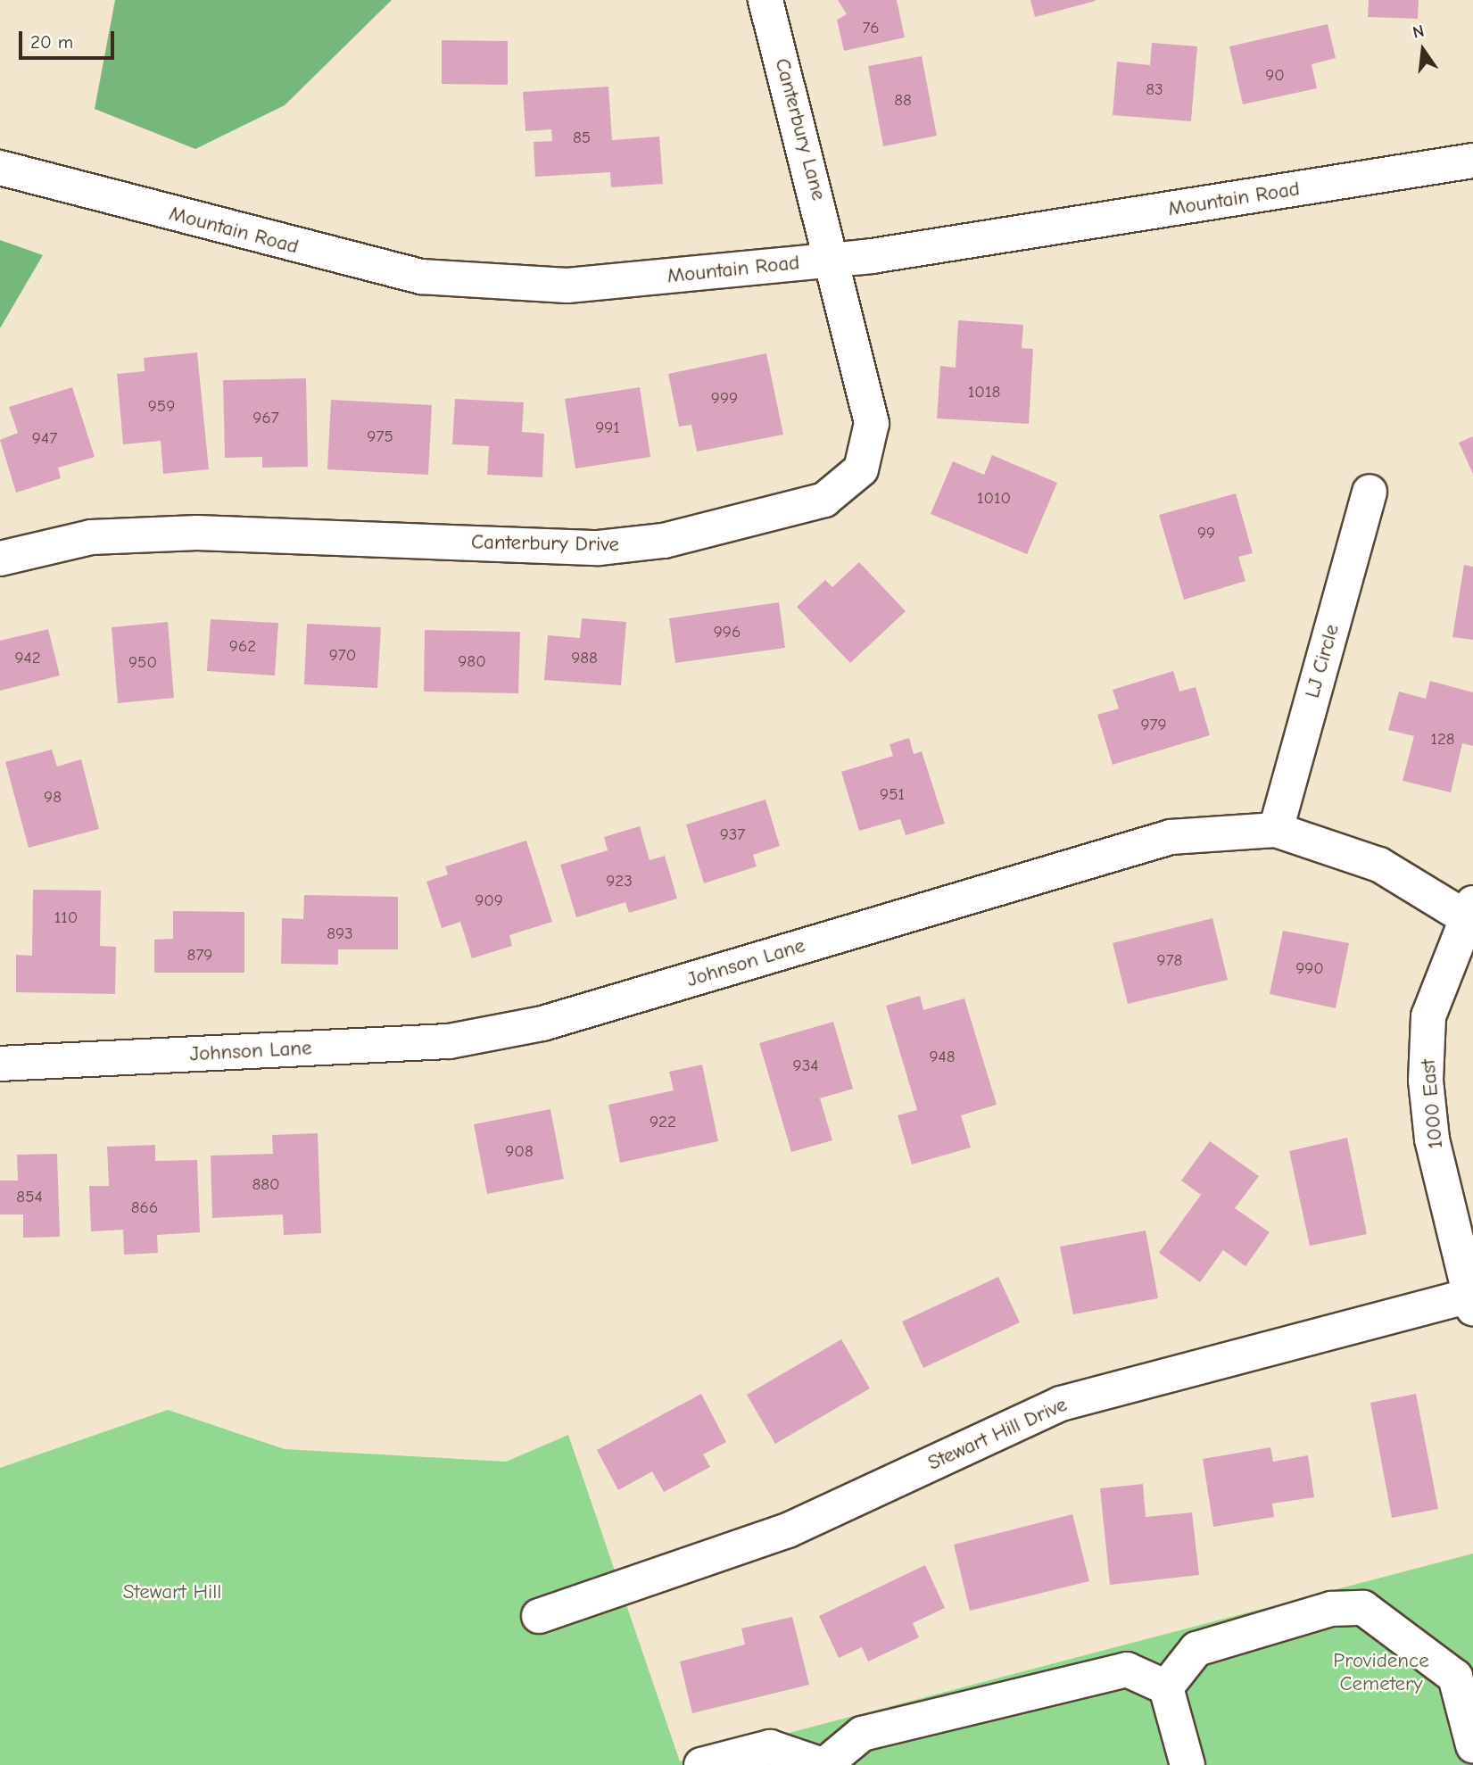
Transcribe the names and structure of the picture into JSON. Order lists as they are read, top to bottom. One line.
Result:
{"streets":{"street":["Canterbury Lane","Mountain Road","Canterbury Drive","LJ Circle","Johnson Lane","1000 East","Stewart Hill Drive"]},"crossings":[["Canterbury Lane","Mountain Road"],["Canterbury Lane","Canterbury Drive"],["Mountain Road","Canterbury Drive"],["LJ Circle","Johnson Lane"],["Johnson Lane","1000 East"],["1000 East","Stewart Hill Drive"]],"parks":["Stewart Hill","Providence Cemetery"],"house_numbers":["76","90","83","88","85","1018","999","959","967","991","975","947","1010","99","996","962","970","942","988","980","950","979","128","951","98","937","923","909","110","893","879","978","990","948","934","922","908","880","854","866"],"scale_bar":"20 m","north":"top"}
